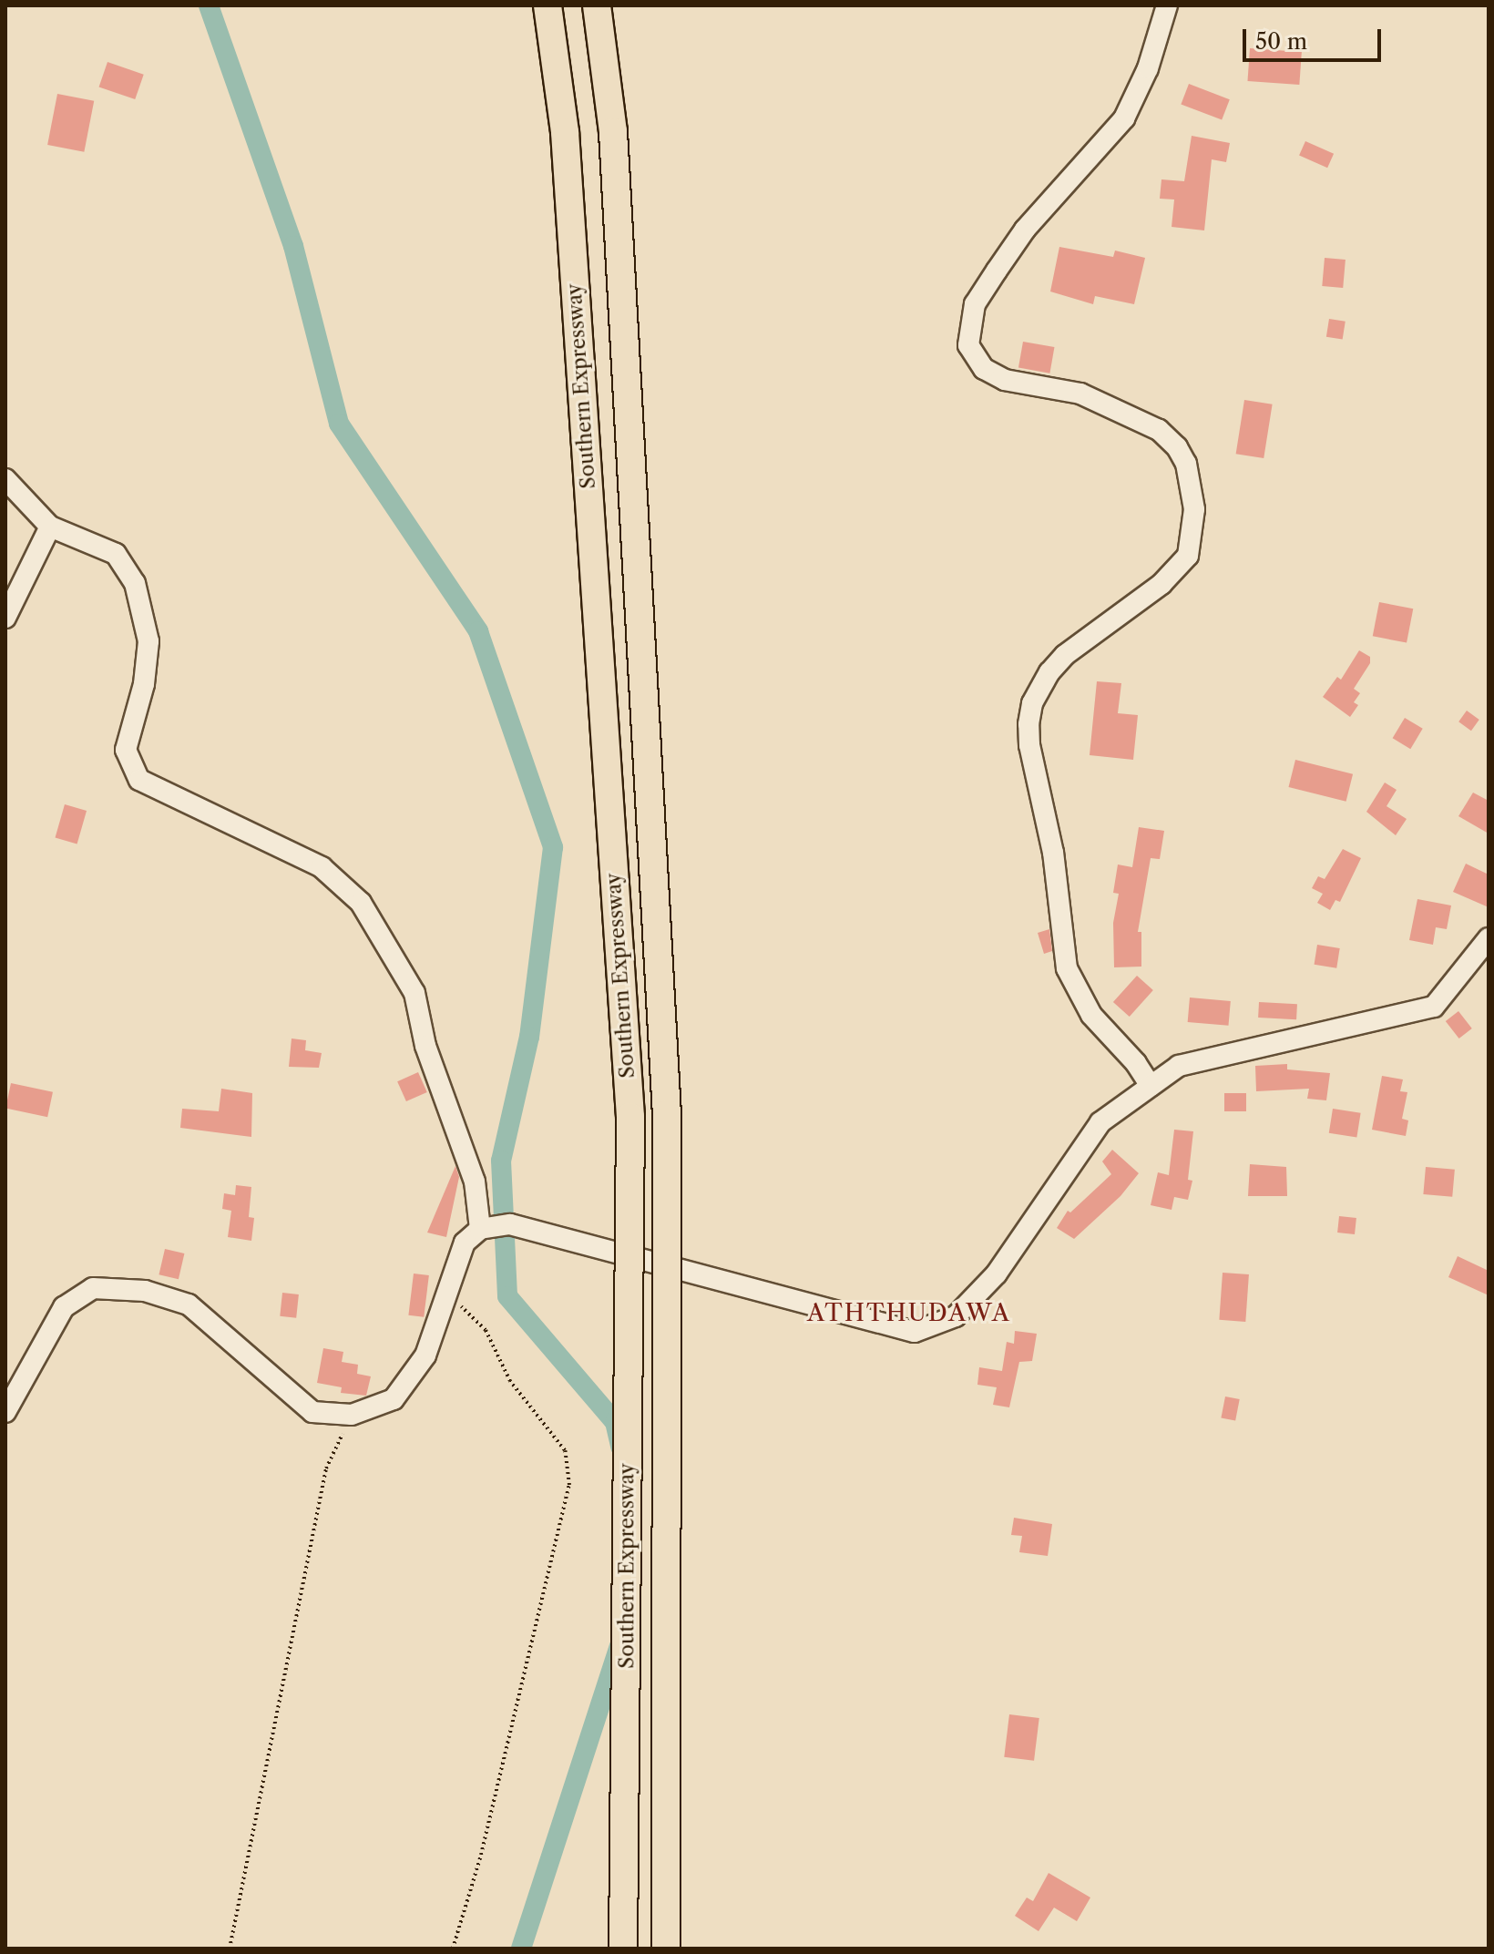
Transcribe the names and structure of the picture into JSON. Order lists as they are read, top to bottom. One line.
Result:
{"streets":{"highway":["Southern Expressway"]},"districts":["ATHTHUDAWA"],"scale_bar":"50 m"}
